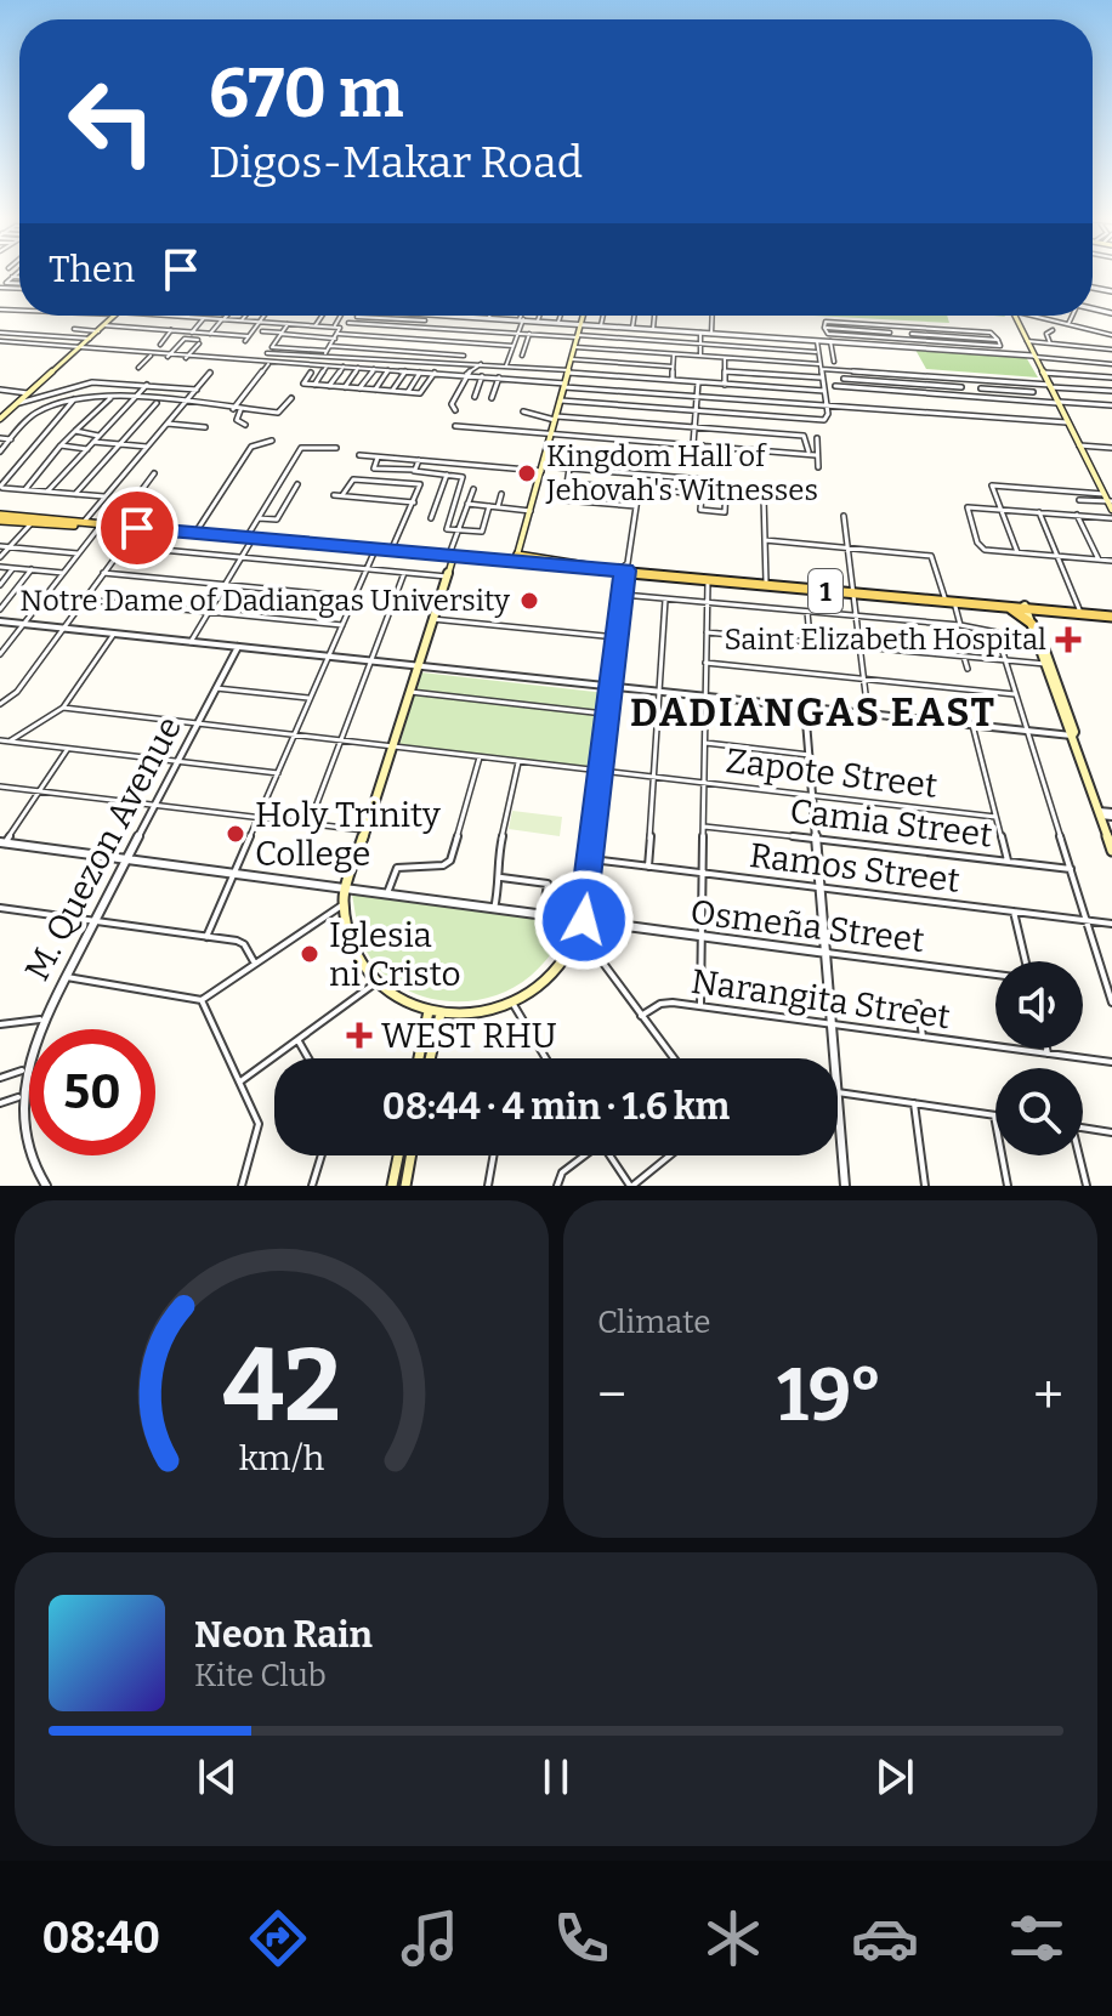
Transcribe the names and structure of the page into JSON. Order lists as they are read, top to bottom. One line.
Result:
{"streets":{"main road":["1"],"street":["Zapote Street","Camia Street","M. Quezon Avenue","Ramos Street","Osmeña Street","Narangita Street"]},"crossings":[["Zapote Street","M. Quezon Avenue"],["M. Quezon Avenue","Osmeña Street"]],"districts":["DADIANGAS EAST"],"places":{"other":["Kingdom Hall of Jehovah's Witnesses","Notre Dame of Dadiangas University","Holy Trinity College","Iglesia ni Cristo"],"health":["Saint Elizabeth Hospital","WEST RHU"]},"page":{"turn":["670 m","Digos-Makar Road"],"then":"Then","limit":"50","trip":"08:44 · 4 min · 1.6 km","tile":"Climate","heat":["−","19°","+"],"song":["Neon Rain","Kite Club"],"tabs":"08:40","gauge":["42","km/h"]}}
